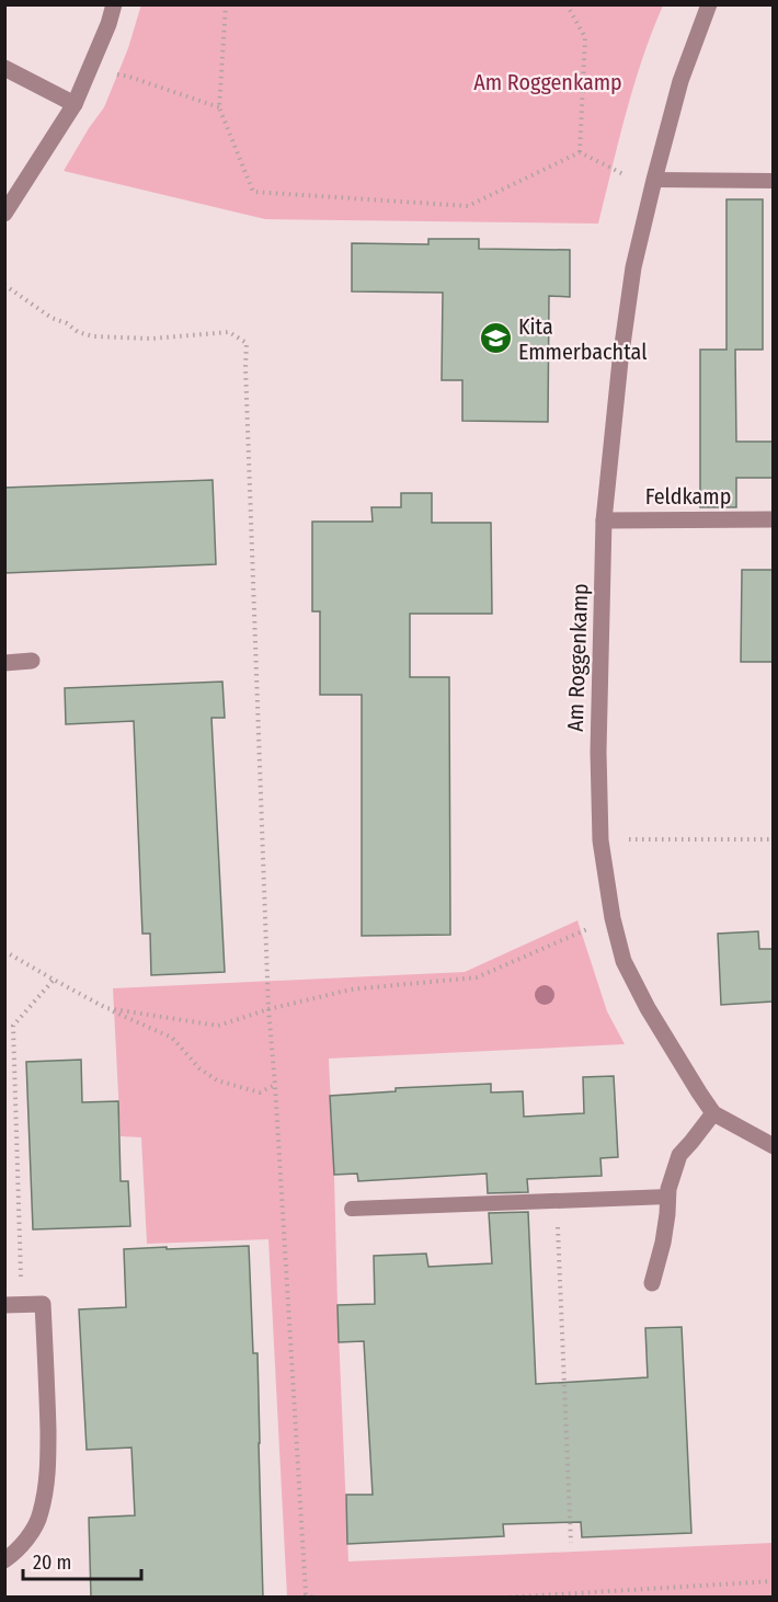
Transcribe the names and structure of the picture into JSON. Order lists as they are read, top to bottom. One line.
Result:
{"streets":{"street":["Feldkamp","Am Roggenkamp"]},"crossings":[["Feldkamp","Am Roggenkamp"]],"parks":["Am Roggenkamp"],"places":{"school or university":["Kita Emmerbachtal"]},"scale_bar":"20 m"}
